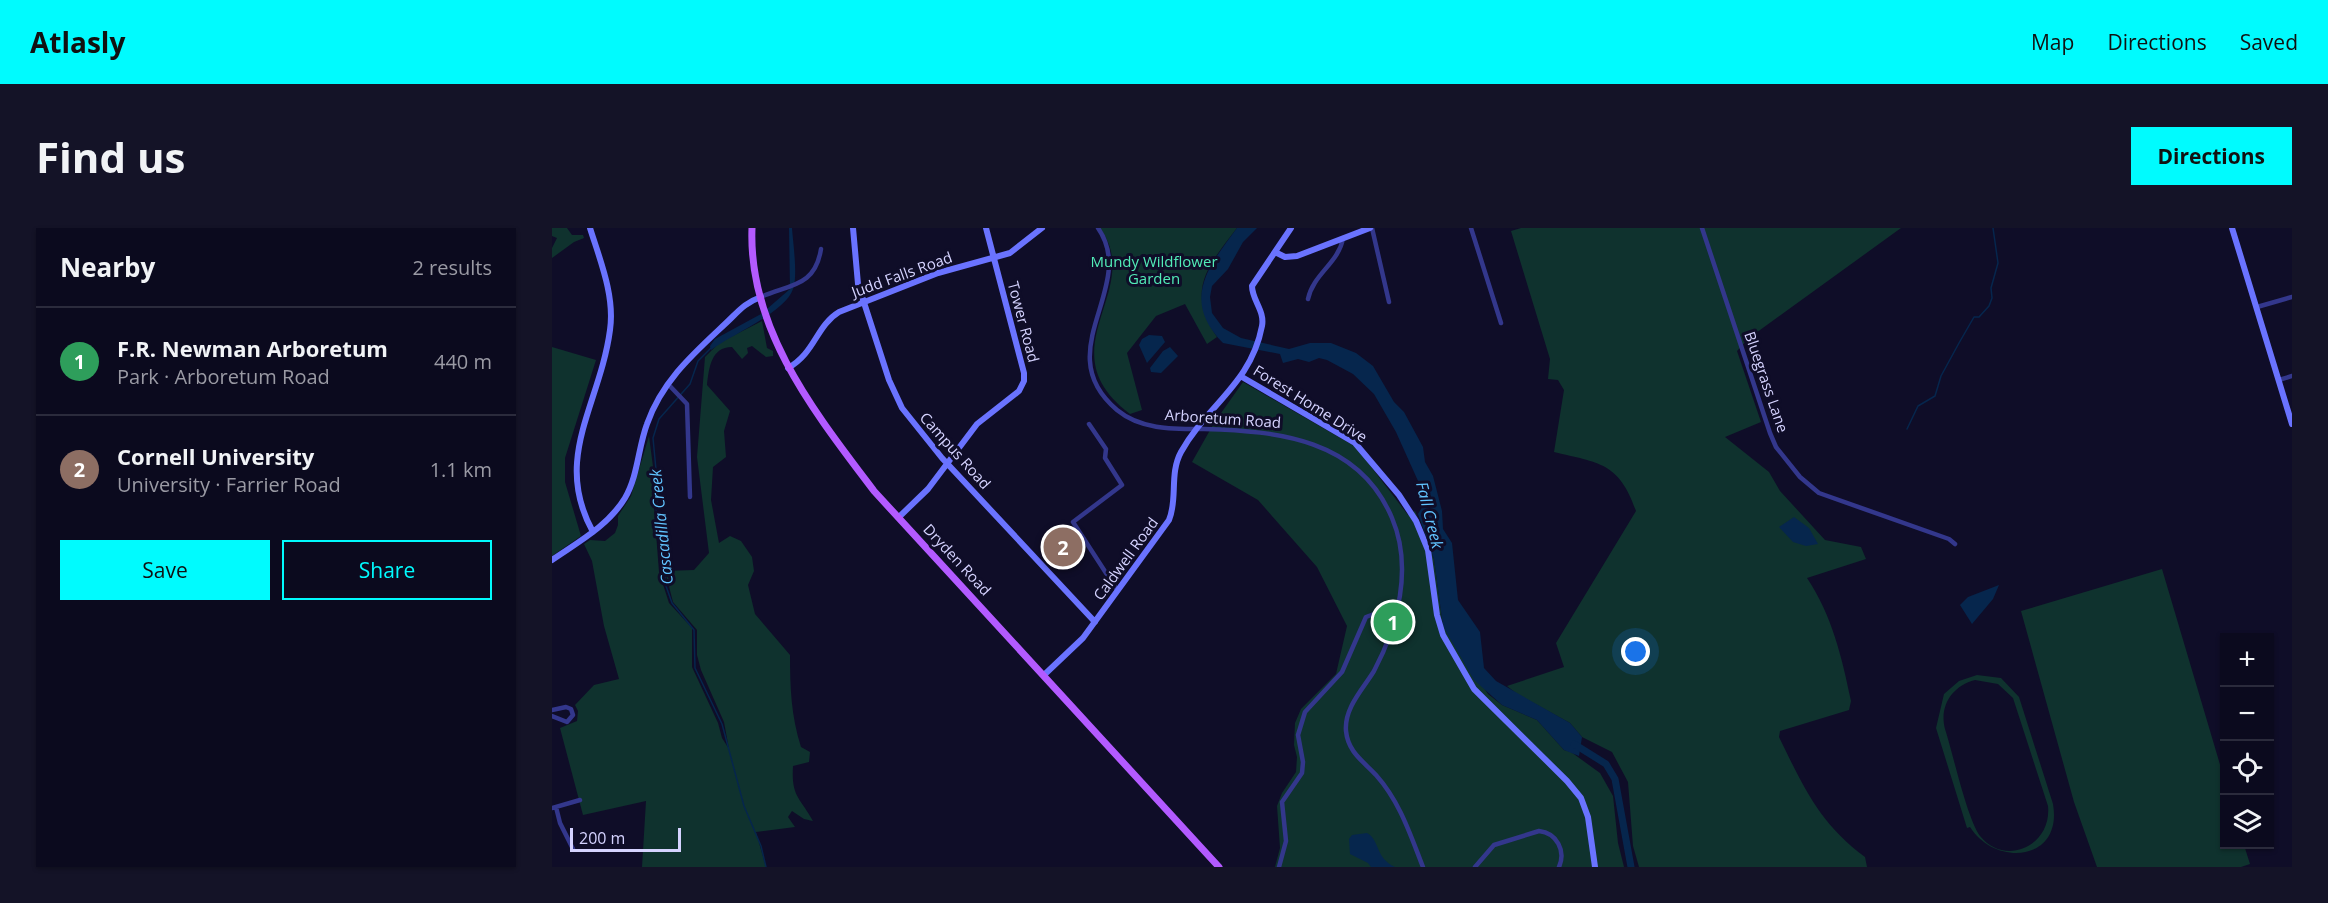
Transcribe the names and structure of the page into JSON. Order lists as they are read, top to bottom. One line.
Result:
{"streets":{"main road":["Dryden Road"],"street":["Judd Falls Road","Tower Road","Bluegrass Lane","Forest Home Drive","Arboretum Road","Campus Road","Caldwell Road"]},"crossings":[["Judd Falls Road","Tower Road"],["Judd Falls Road","Campus Road"],["Judd Falls Road","Dryden Road"],["Tower Road","Campus Road"],["Tower Road","Dryden Road"],["Forest Home Drive","Caldwell Road"],["Arboretum Road","Caldwell Road"],["Campus Road","Caldwell Road"],["Caldwell Road","Dryden Road"]],"water":["Fall Creek","Cascadilla Creek"],"parks":["Mundy Wildflower Garden"],"scale_bar":"200 m","page":{"header":"Atlasly","nav":["Map","Directions","Saved"],"buttons":["Directions",["Save","Share"]],"title":"Find us","heading":["Nearby","2 results"],"list":[{"mark":"1","name":"F.R. Newman Arboretum","note":"Park · Arboretum Road","value":"440 m"},{"mark":"2","name":"Cornell University","note":"University · Farrier Road","value":"1.1 km"}],"pins":["2","1"],"map_buttons":["+","−"],"scale":"200 m"}}
